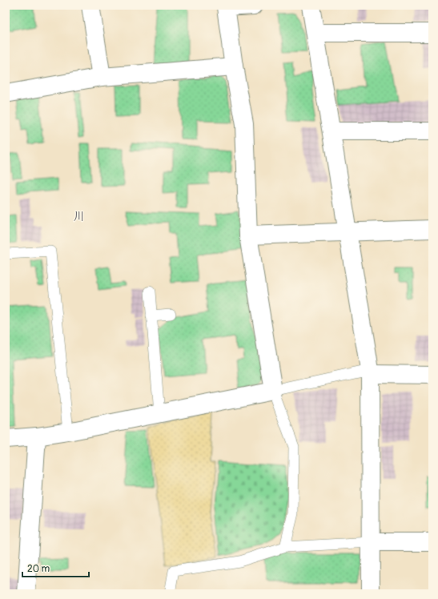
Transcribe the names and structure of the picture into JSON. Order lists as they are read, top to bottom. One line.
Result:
{"districts":["川"],"scale_bar":"20 m"}
